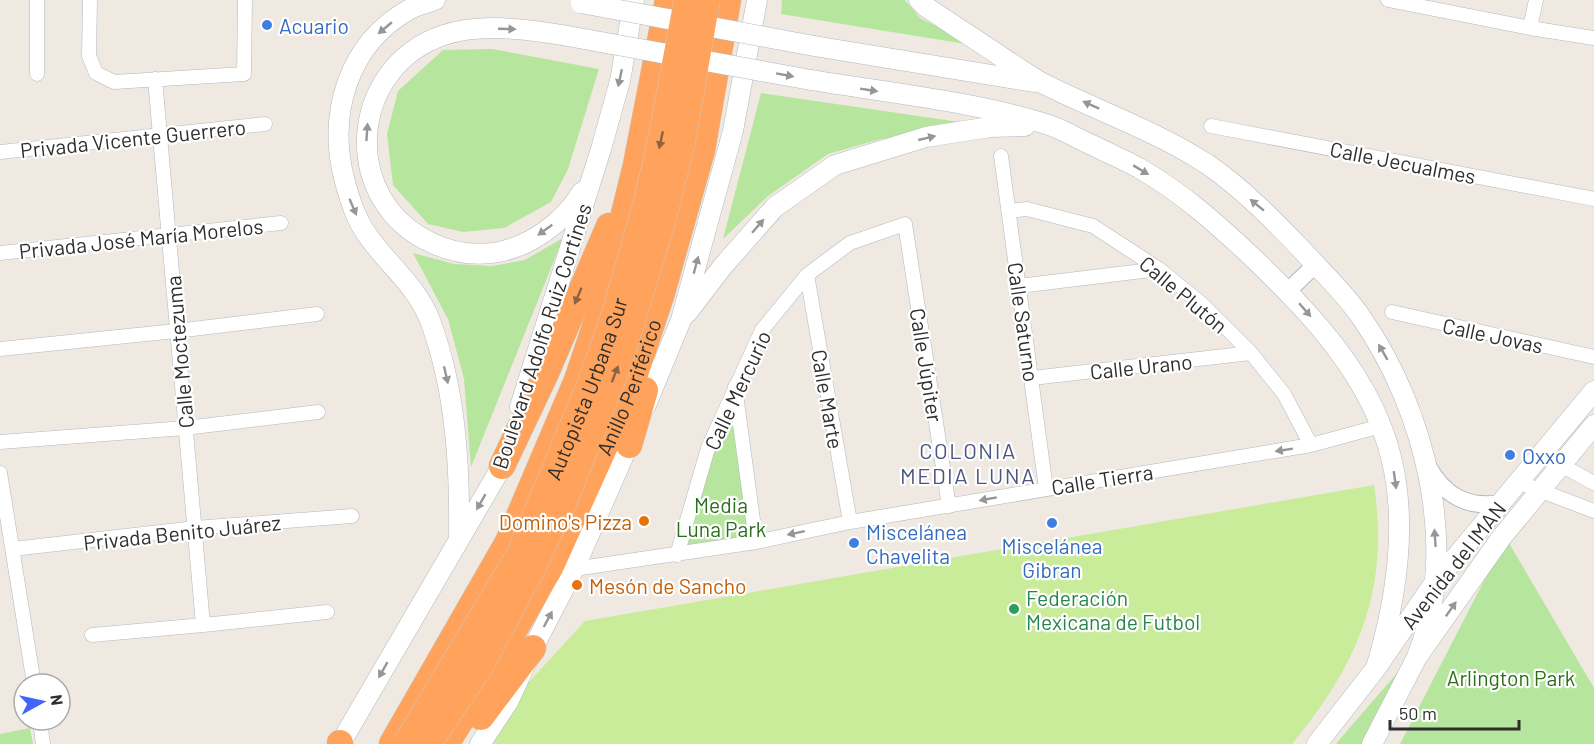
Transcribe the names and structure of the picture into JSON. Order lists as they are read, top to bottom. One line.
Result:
{"streets":{"highway":["Autopista Urbana Sur","Anillo Periférico"],"main road":["Boulevard Adolfo Ruiz Cortines","Avenida del IMAN"],"street":["Privada Vicente Guerrero","Calle Jecualmes","Privada José María Morelos","Calle Plutón","Calle Saturno","Calle Jovas","Calle Moctezuma","Calle Júpiter","Calle Urano","Calle Mercurio","Calle Marte","Calle Tierra","Privada Benito Juárez"]},"crossings":[["Privada Vicente Guerrero","Calle Moctezuma"],["Privada José María Morelos","Calle Moctezuma"],["Calle Plutón","Calle Saturno"],["Calle Plutón","Calle Urano"],["Calle Plutón","Calle Tierra"],["Calle Saturno","Calle Urano"],["Calle Saturno","Calle Tierra"],["Calle Moctezuma","Privada Benito Juárez"],["Calle Júpiter","Calle Mercurio"],["Calle Júpiter","Calle Tierra"],["Calle Mercurio","Calle Marte"],["Calle Mercurio","Calle Tierra"],["Calle Marte","Calle Tierra"]],"one_way":["Calle Tierra"],"districts":["COLONIA MEDIA LUNA"],"parks":["Media Luna Park","Arlington Park"],"places":["Acuario","Oxxo","Domino's Pizza","Miscelánea Gibran","Miscelánea Chavelita","Mesón de Sancho","Federación Mexicana de Futbol"],"scale_bar":"50 m","north":"right"}
